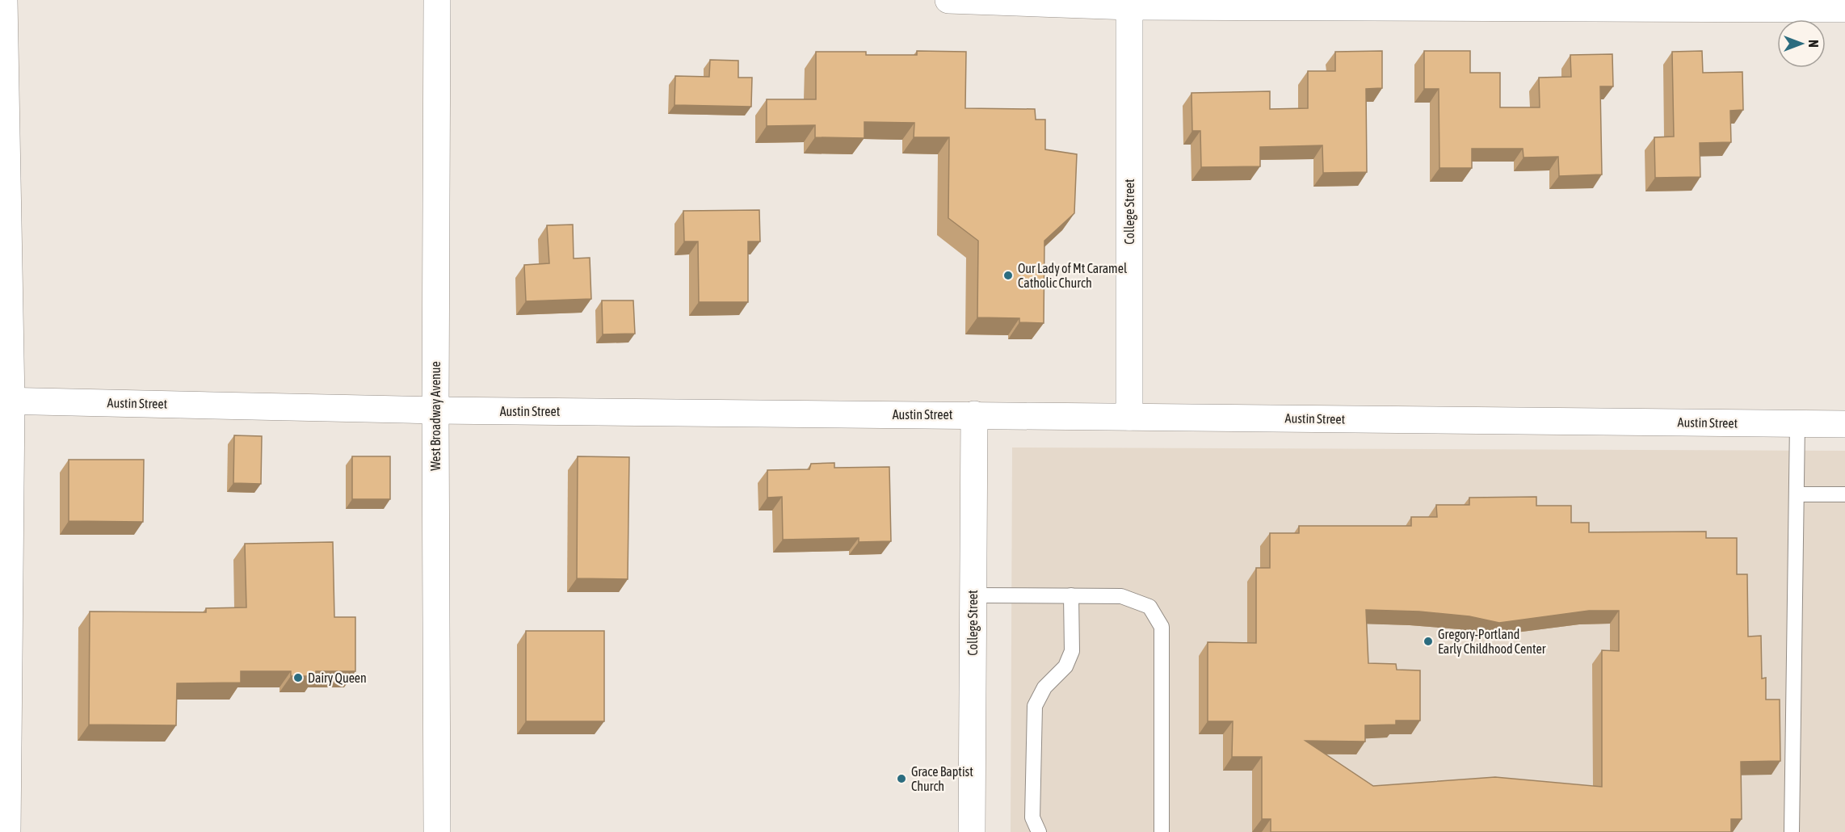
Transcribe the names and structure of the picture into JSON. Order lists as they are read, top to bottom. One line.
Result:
{"streets":{"street":["College Street","Austin Street","West Broadway Avenue"]},"crossings":[["College Street","Austin Street"],["Austin Street","West Broadway Avenue"]],"places":["Our Lady of Mt Caramel Catholic Church","Gregory-Portland Early Childhood Center","Dairy Queen","Grace Baptist Church"],"north":"right"}
